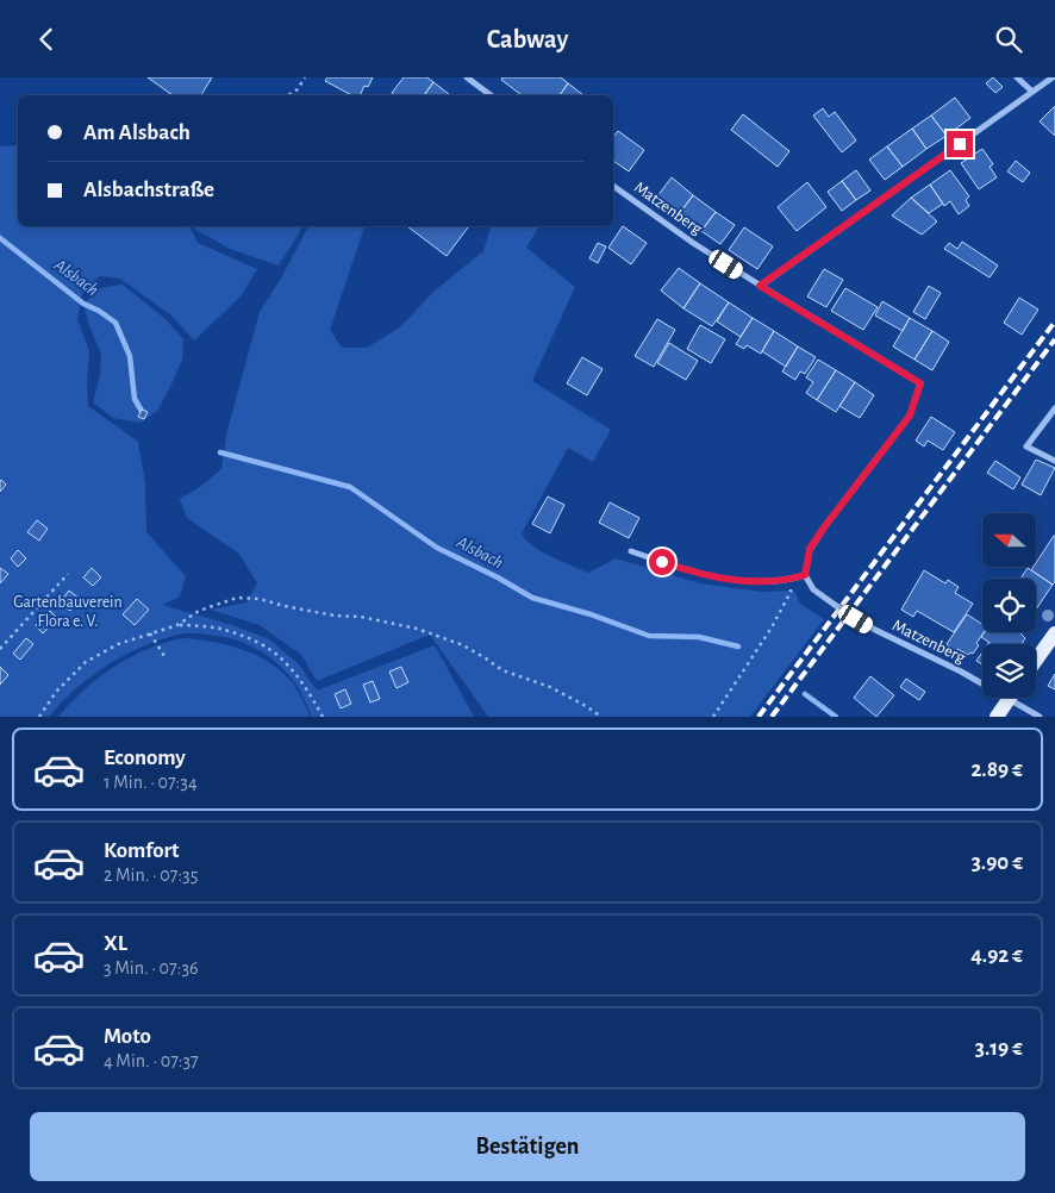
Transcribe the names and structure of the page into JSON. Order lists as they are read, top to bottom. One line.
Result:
{"streets":{"street":["Matzenberg"]},"water":["Alsbach"],"parks":["Gartenbauverein Flora e. V."],"north":"left","page":{"header":"Cabway","banner":["Am Alsbach","Alsbachstraße"],"list":[{"name":"Economy","note":"1 Min. · 07:34","value":"2.89 €"},{"name":"Komfort","note":"2 Min. · 07:35","value":"3.90 €"},{"name":"XL","note":"3 Min. · 07:36","value":"4.92 €"},{"name":"Moto","note":"4 Min. · 07:37","value":"3.19 €"}],"buttons":"Bestätigen"}}
